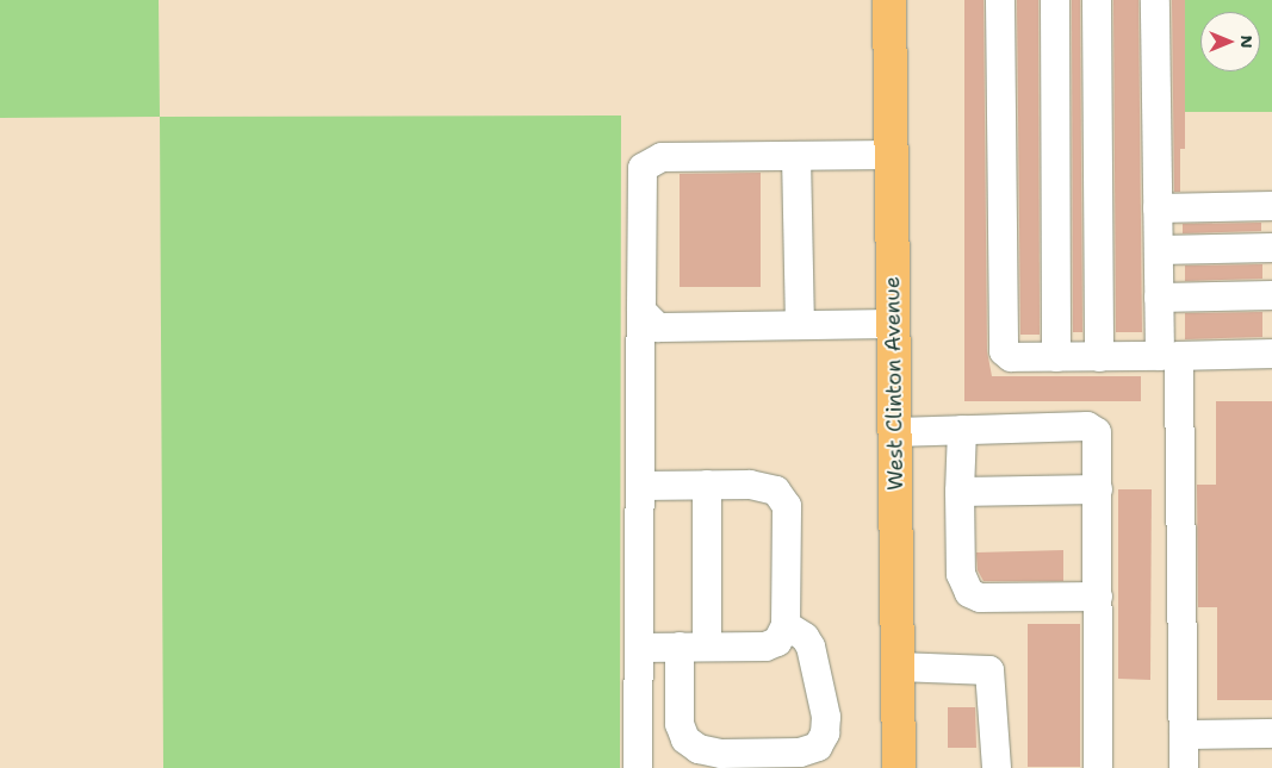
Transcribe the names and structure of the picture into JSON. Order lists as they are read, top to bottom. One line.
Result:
{"streets":{"main road":["West Clinton Avenue"]},"north":"right"}
